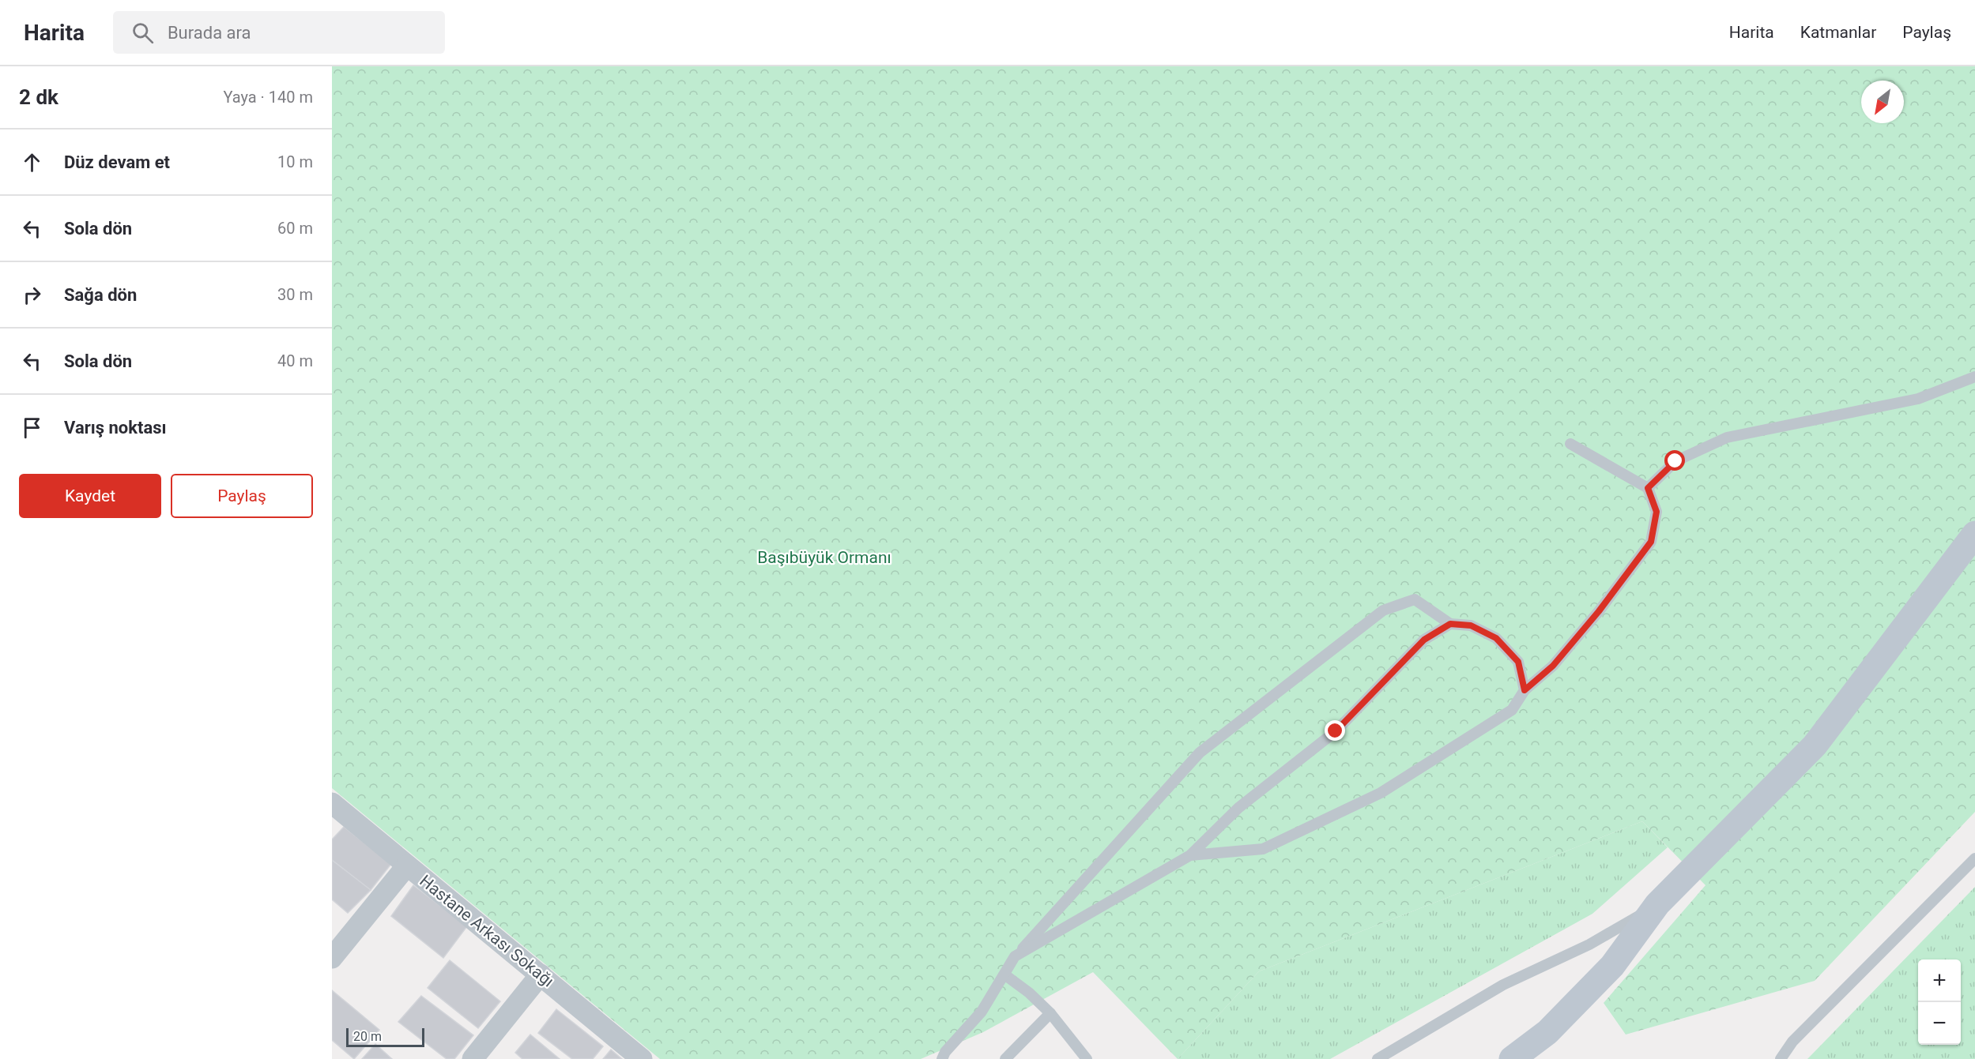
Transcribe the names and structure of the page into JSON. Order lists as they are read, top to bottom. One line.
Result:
{"streets":{"street":["Hastane Arkası Sokağı"]},"parks":["Başıbüyük Ormanı"],"scale_bar":"20 m","north":"bottom left","page":{"header":"Harita","search":"Burada ara","nav":["Harita","Katmanlar","Paylaş"],"heading":["2 dk","Yaya · 140 m"],"list":[["Düz devam et","10 m"],["Sola dön","60 m"],["Sağa dön","30 m"],["Sola dön","40 m"],"Varış noktası"],"buttons":["Kaydet","Paylaş"],"map_buttons":["+","−"],"scale":"20 m"}}
